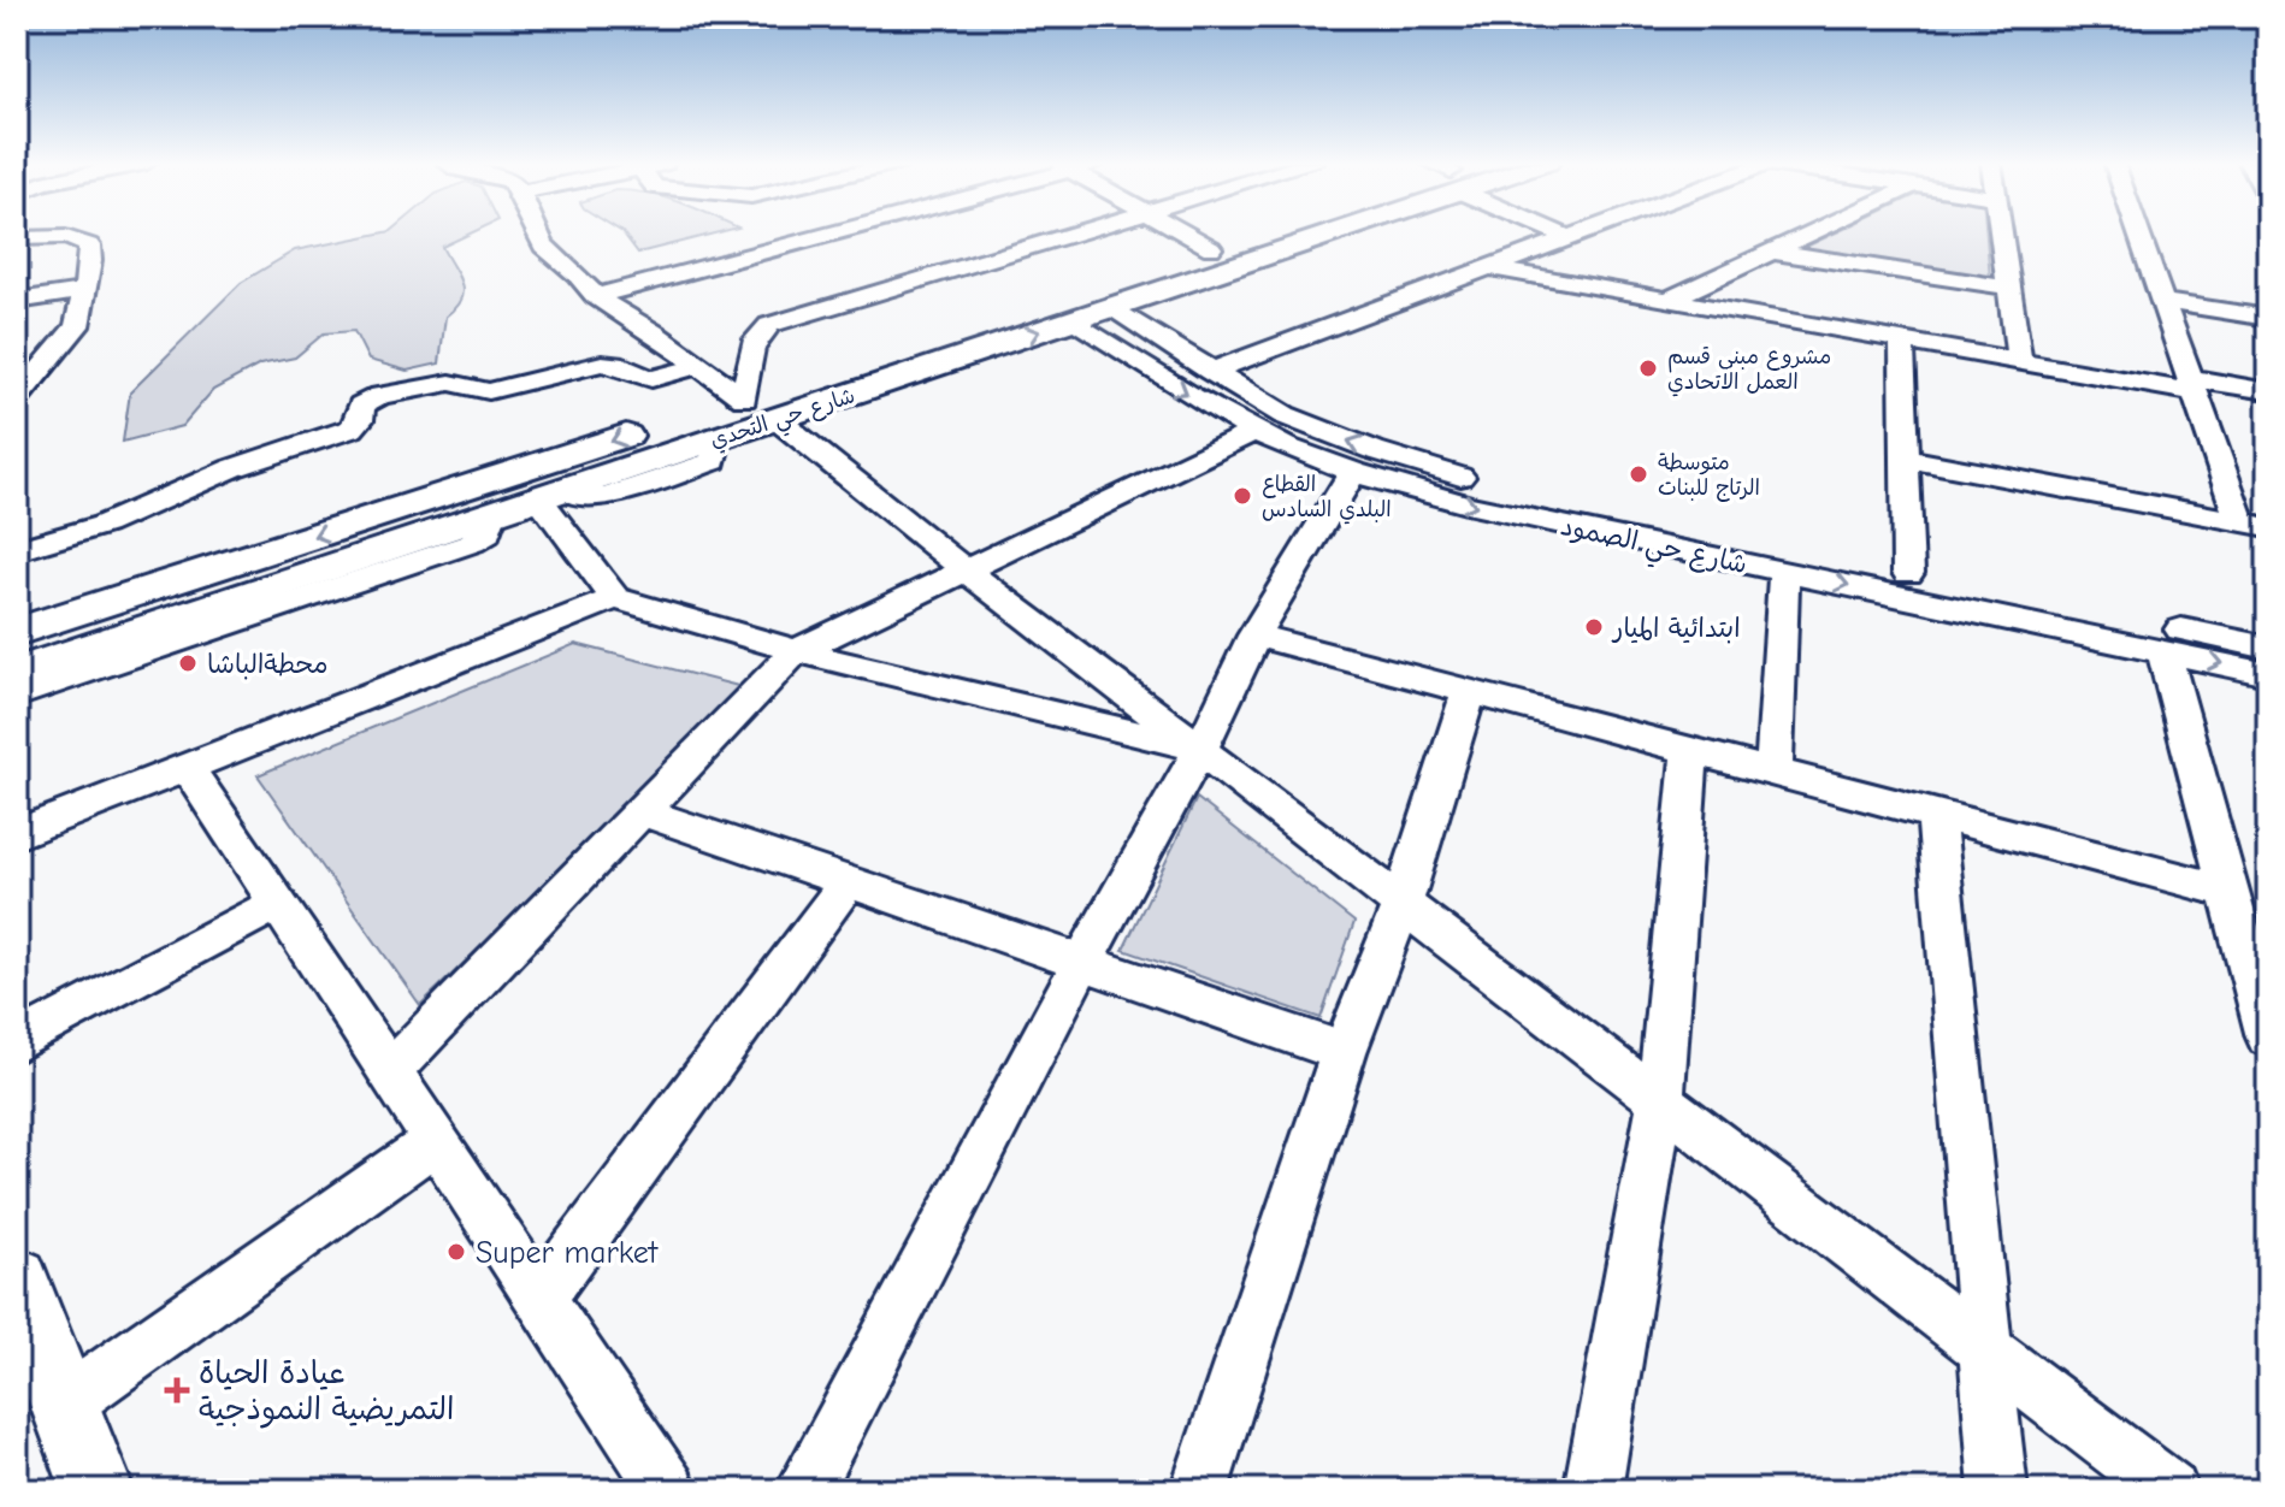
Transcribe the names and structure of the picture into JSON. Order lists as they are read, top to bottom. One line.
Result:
{"streets":{"main road":["شارع حي التحدي"],"street":["شارع حي الصمود"]},"crossings":[["شارع حي التحدي","شارع حي الصمود"]],"places":{"other":["مشروع مبنى قسم العمل الاتحادي","متوسطة الرتاج للبنات","القطاع البلدي السادس","ابتدائية الميار","محطةالباشا","Super market"],"health":["عيادة الحياة التمريضية النموذجية"]}}
